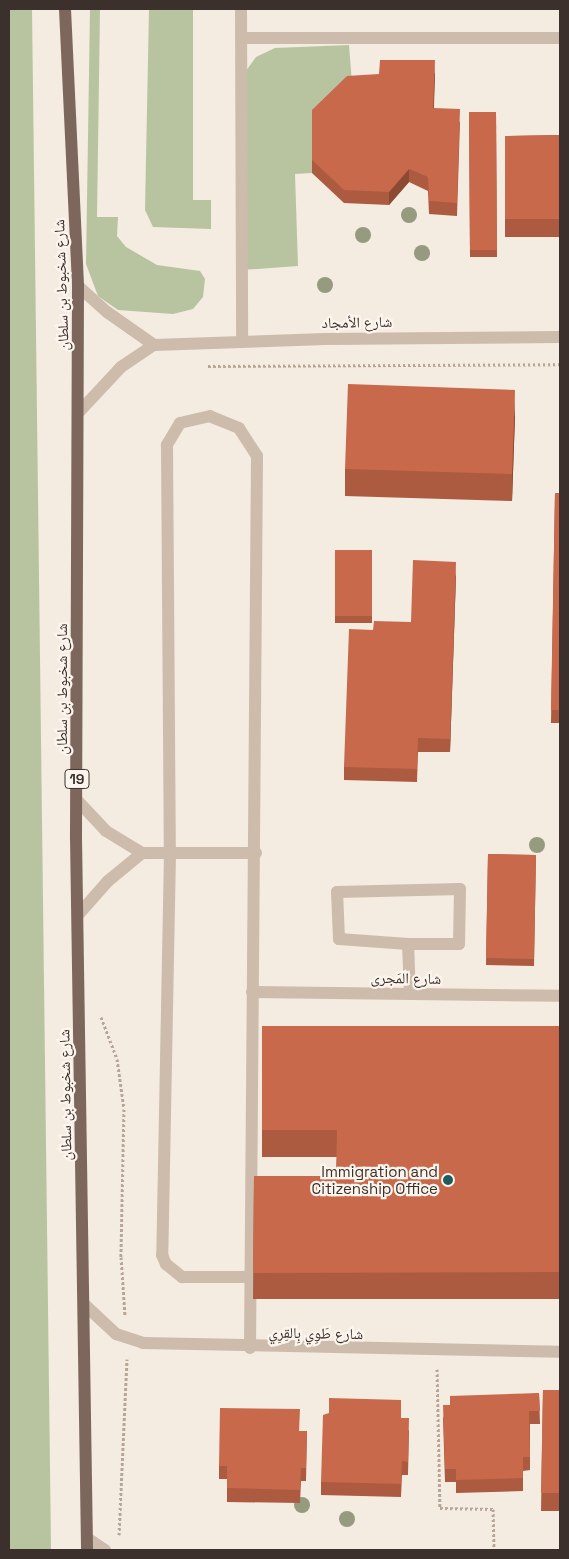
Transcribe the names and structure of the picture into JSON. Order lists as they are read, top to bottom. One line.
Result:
{"streets":{"main road":["شارع شخبوط بن سلطان","19"],"street":["شارع الأمجاد","شارع المَجرى","شارع طَوِي بِالقِرِي"]},"places":["Immigration and Citizenship Office"]}
